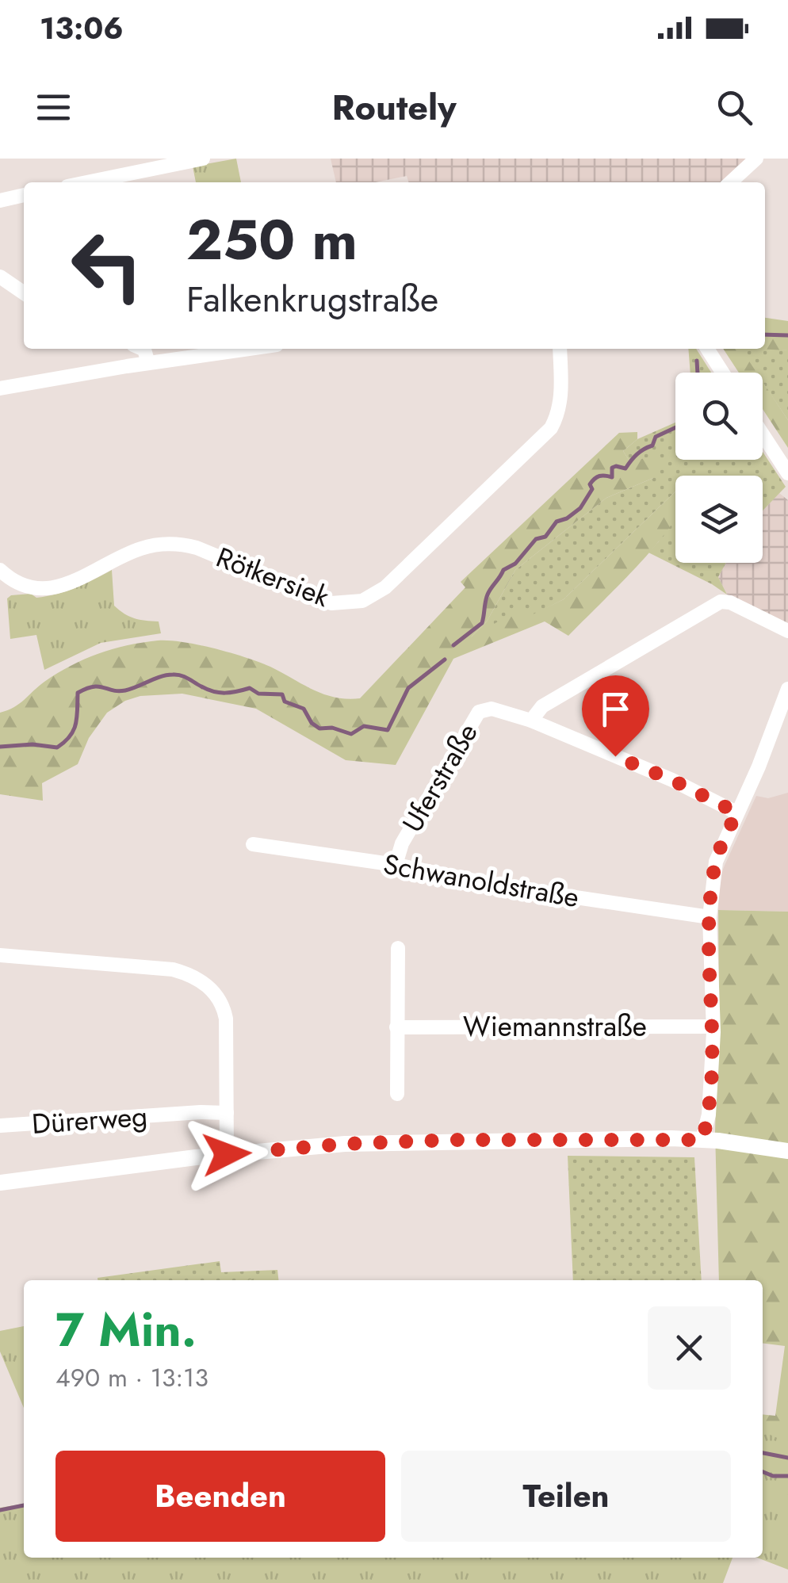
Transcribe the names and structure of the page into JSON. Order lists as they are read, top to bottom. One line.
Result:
{"streets":{"street":["Rötkersiek","Uferstraße","Schwanoldstraße","Wiemannstraße","Dürerweg"]},"crossings":[["Uferstraße","Schwanoldstraße"]],"page":{"status":"13:06","header":"Routely","turn":["250 m","Falkenkrugstraße"],"heading":["7 Min.","490 m · 13:13"],"buttons":["Beenden","Teilen"]}}
